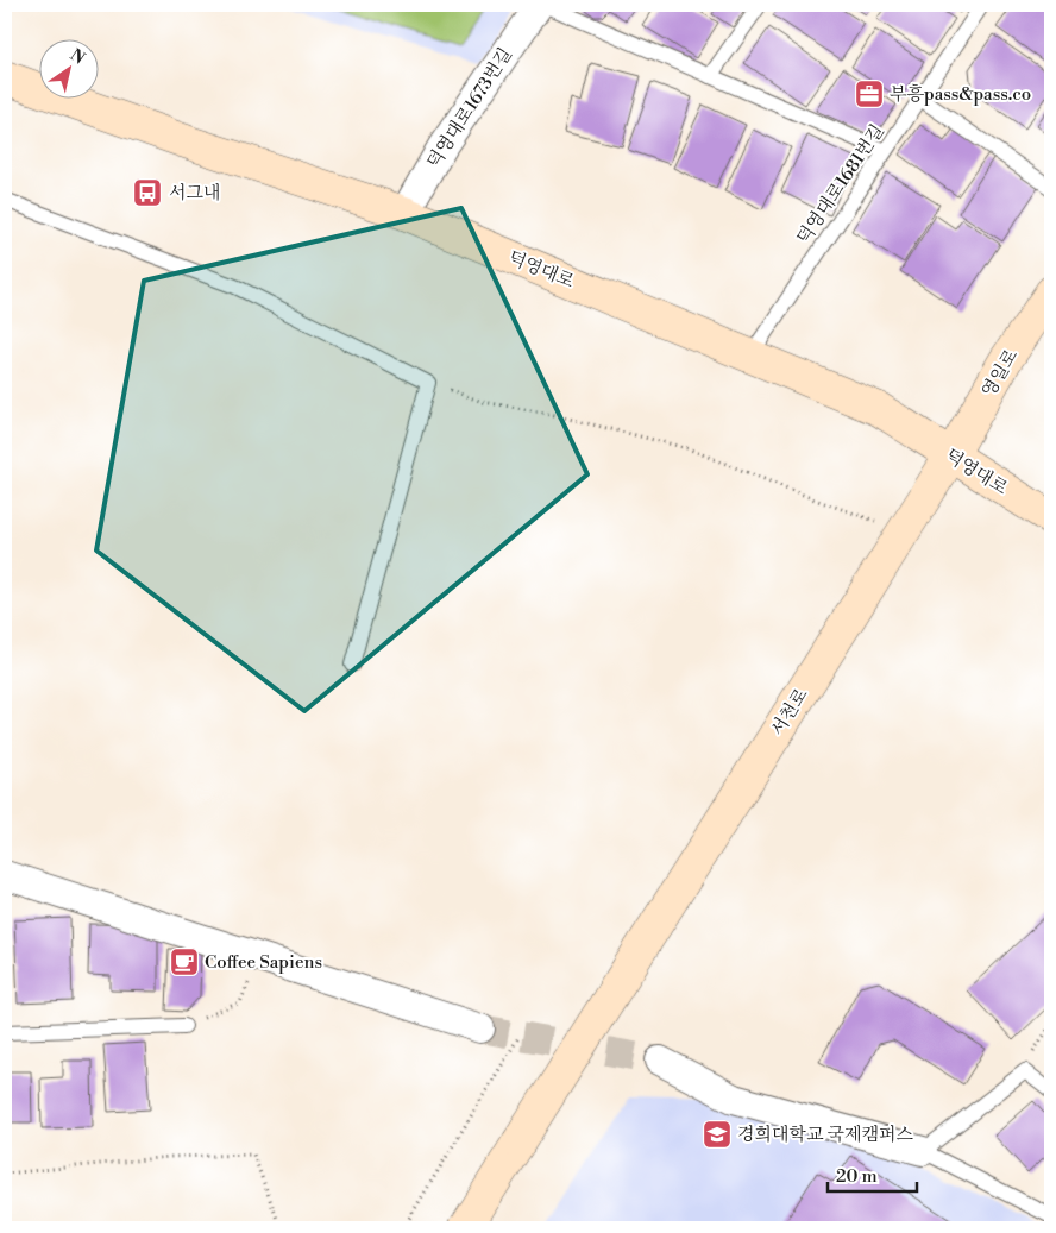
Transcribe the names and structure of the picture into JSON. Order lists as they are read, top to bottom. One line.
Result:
{"streets":{"main road":["덕영대로","영일로","서천로"],"street":["덕영대로1673번길"],"lane":["덕영대로1681번길"]},"crossings":[["덕영대로1673번길","덕영대로"],["덕영대로1681번길","덕영대로"],["덕영대로","영일로"],["덕영대로","서천로"],["영일로","서천로"]],"places":{"office":["부흥pass&pass.co"],"bus stop":["서그내"],"cafe":["Coffee Sapiens"],"school or university":["경희대학교 국제캠퍼스"]},"scale_bar":"20 m","north":"top right"}
